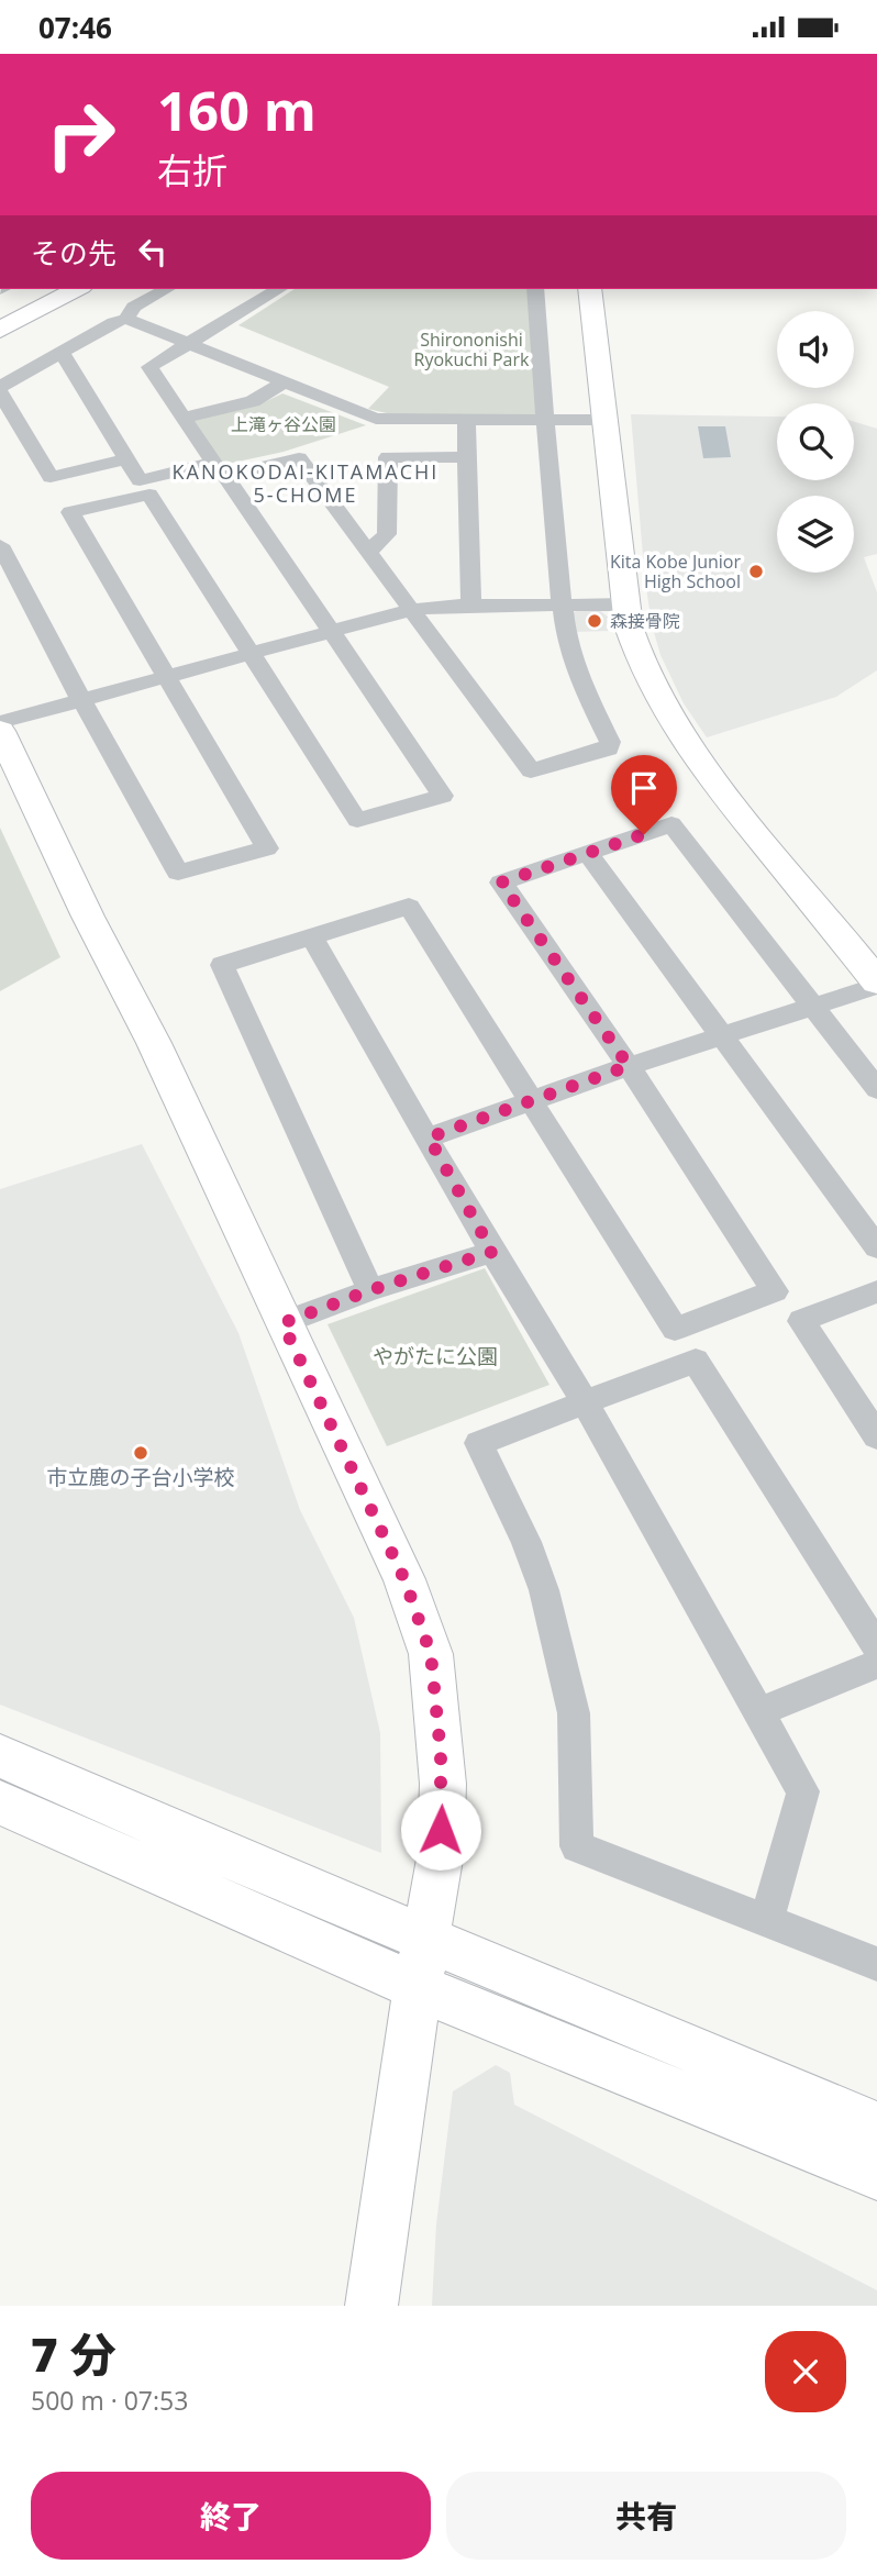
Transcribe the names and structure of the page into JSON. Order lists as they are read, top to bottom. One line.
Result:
{"districts":["KANOKODAI-KITAMACHI 5-CHOME"],"parks":["Shirononishi Ryokuchi Park","上滝ヶ谷公園","やがたに公園"],"places":["Kita Kobe Junior High School","森接骨院","市立鹿の子台小学校"],"page":{"status":"07:46","turn":["160 m","右折"],"then":"その先","heading":["7 分","500 m · 07:53"],"buttons":["終了","共有"]}}
